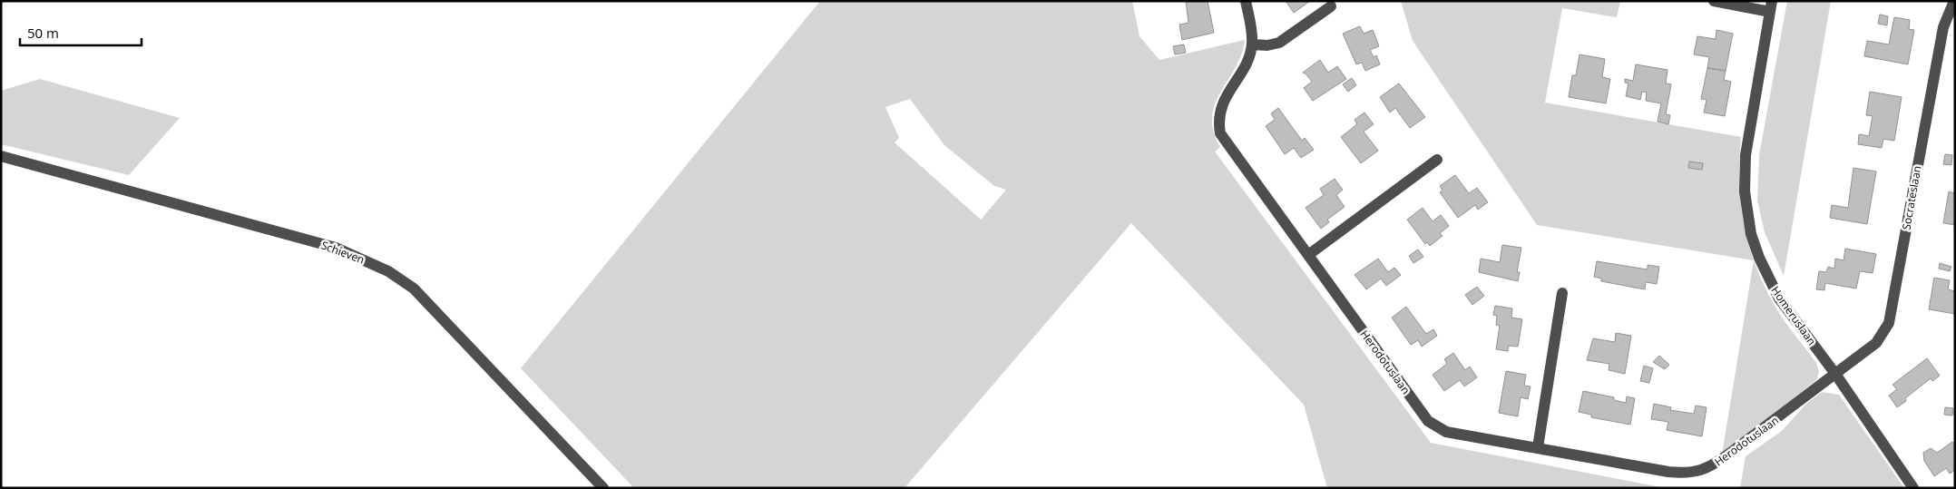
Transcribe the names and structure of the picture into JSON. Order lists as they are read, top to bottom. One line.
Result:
{"streets":{"street":["Socrateslaan","Schieven","Homeruslaan","Herodotuslaan"]},"crossings":[["Socrateslaan","Homeruslaan"],["Socrateslaan","Herodotuslaan"],["Homeruslaan","Herodotuslaan"]],"scale_bar":"50 m"}
